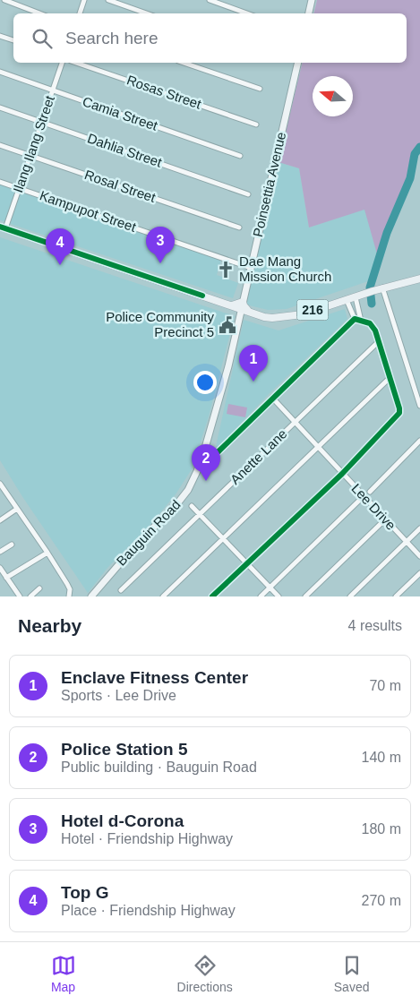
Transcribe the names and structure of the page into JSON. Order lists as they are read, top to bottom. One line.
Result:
{"streets":{"main road":["216"],"street":["Rosas Street","Camia Street","Ilang Ilang Street","Dahlia Street","Poinsettia Avenue","Rosal Street","Kampupot Street","Anette Lane","Lee Drive","Bauguin Road"]},"crossings":[["Camia Street","Ilang Ilang Street"],["Ilang Ilang Street","Dahlia Street"],["Ilang Ilang Street","Rosal Street"],["Ilang Ilang Street","Kampupot Street"],["Poinsettia Avenue","Kampupot Street"],["Poinsettia Avenue","216"],["Poinsettia Avenue","Bauguin Road"],["216","Bauguin Road"],["Anette Lane","Lee Drive"]],"places":{"church":["Dae Mang Mission Church"],"public building":["Police Community Precinct 5"]},"north":"left","page":{"search":"Search here","pins":["3","4","1","2"],"heading":["Nearby","4 results"],"list":[{"mark":"1","name":"Enclave Fitness Center","note":"Sports · Lee Drive","value":"70 m"},{"mark":"2","name":"Police Station 5","note":"Public building · Bauguin Road","value":"140 m"},{"mark":"3","name":"Hotel d-Corona","note":"Hotel · Friendship Highway","value":"180 m"},{"mark":"4","name":"Top G","note":"Place · Friendship Highway","value":"270 m"}],"nav":["Map","Directions","Saved"]}}
